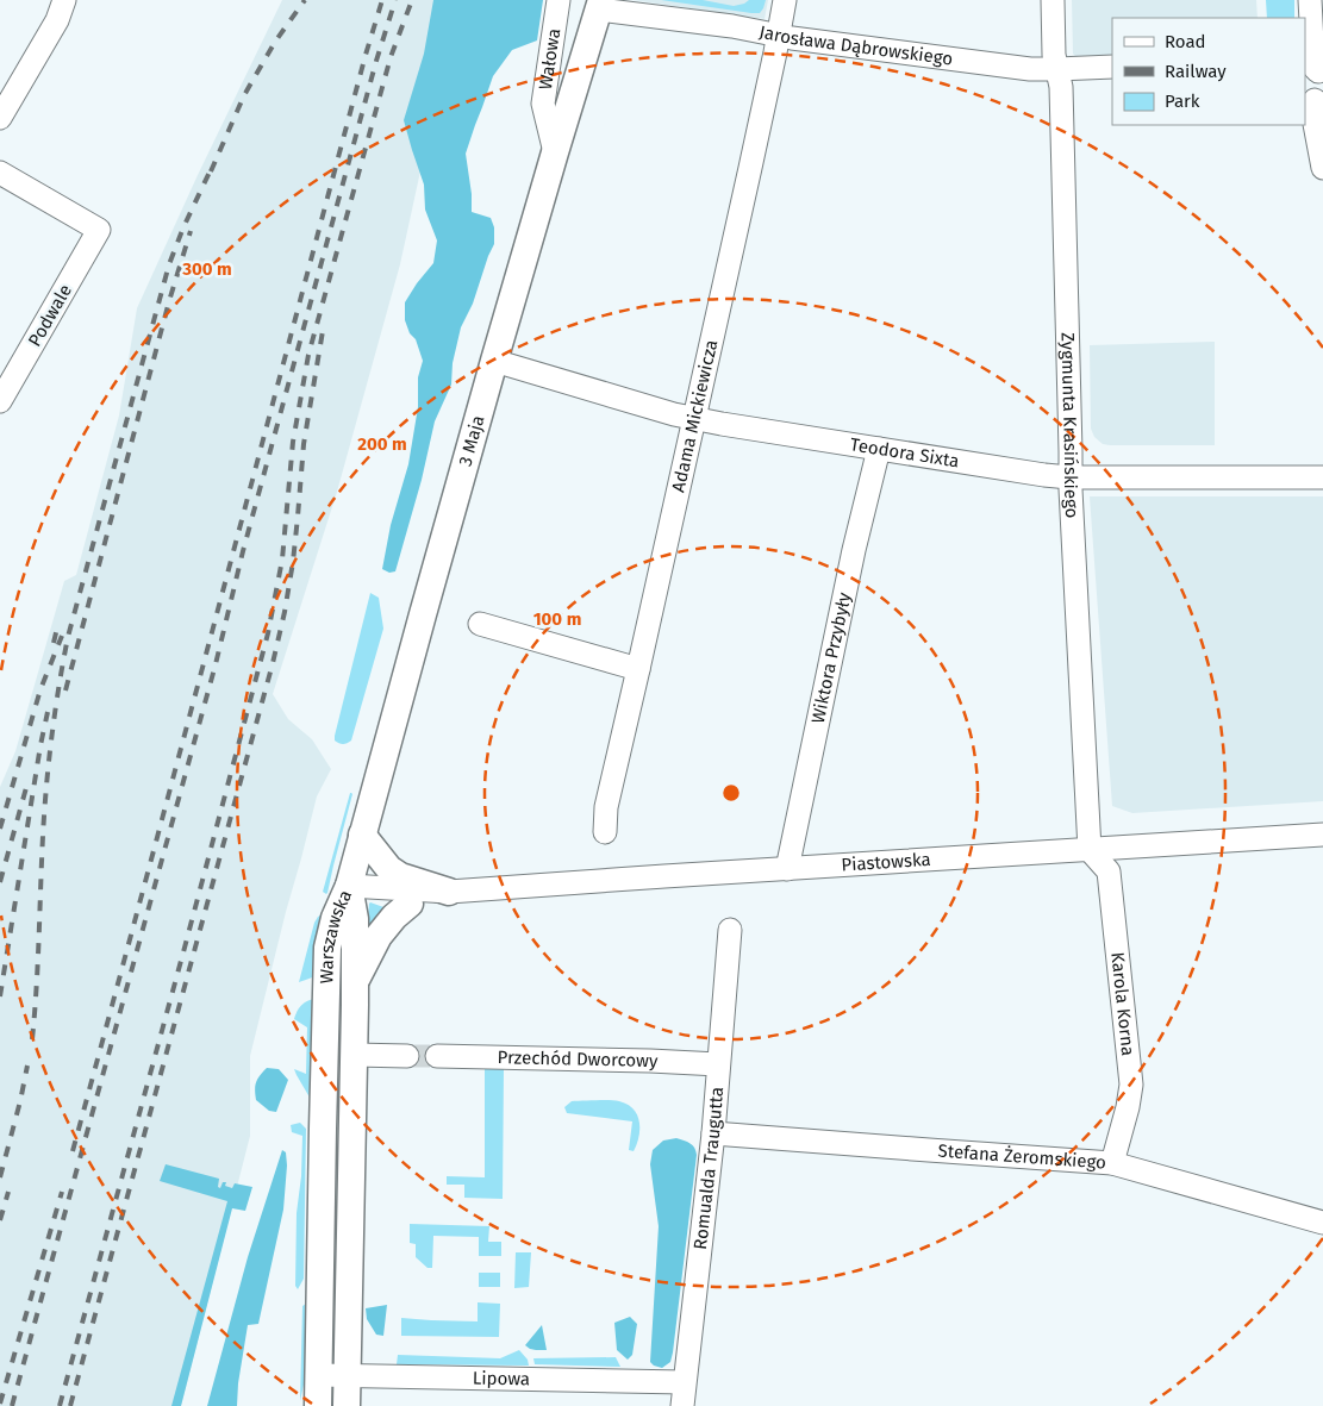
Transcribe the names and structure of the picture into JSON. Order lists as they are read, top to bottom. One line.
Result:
{"streets":{"main road":["3 Maja","Warszawska"],"street":["Jarosława Dąbrowskiego","Wałowa","Podwale","Adama Mickiewicza","Zygmunta Krasińskiego","Teodora Sixta","Wiktora Przybyły","Piastowska","Karola Korna","Przechód Dworcowy","Stefana Żeromskiego","Romualda Traugutta","Lipowa"]},"crossings":[["Jarosława Dąbrowskiego","Adama Mickiewicza"],["Jarosława Dąbrowskiego","Zygmunta Krasińskiego"],["Jarosława Dąbrowskiego","3 Maja"],["Wałowa","3 Maja"],["Adama Mickiewicza","Teodora Sixta"],["Zygmunta Krasińskiego","Teodora Sixta"],["Zygmunta Krasińskiego","Piastowska"],["Zygmunta Krasińskiego","Karola Korna"],["3 Maja","Teodora Sixta"],["3 Maja","Piastowska"],["3 Maja","Warszawska"],["Teodora Sixta","Wiktora Przybyły"],["Wiktora Przybyły","Piastowska"],["Piastowska","Warszawska"],["Piastowska","Karola Korna"],["Warszawska","Lipowa"],["Karola Korna","Stefana Żeromskiego"],["Przechód Dworcowy","Romualda Traugutta"],["Stefana Żeromskiego","Romualda Traugutta"],["Romualda Traugutta","Lipowa"]],"legend":["Road","Railway","Park"],"rings":["300 m","200 m","100 m"]}
